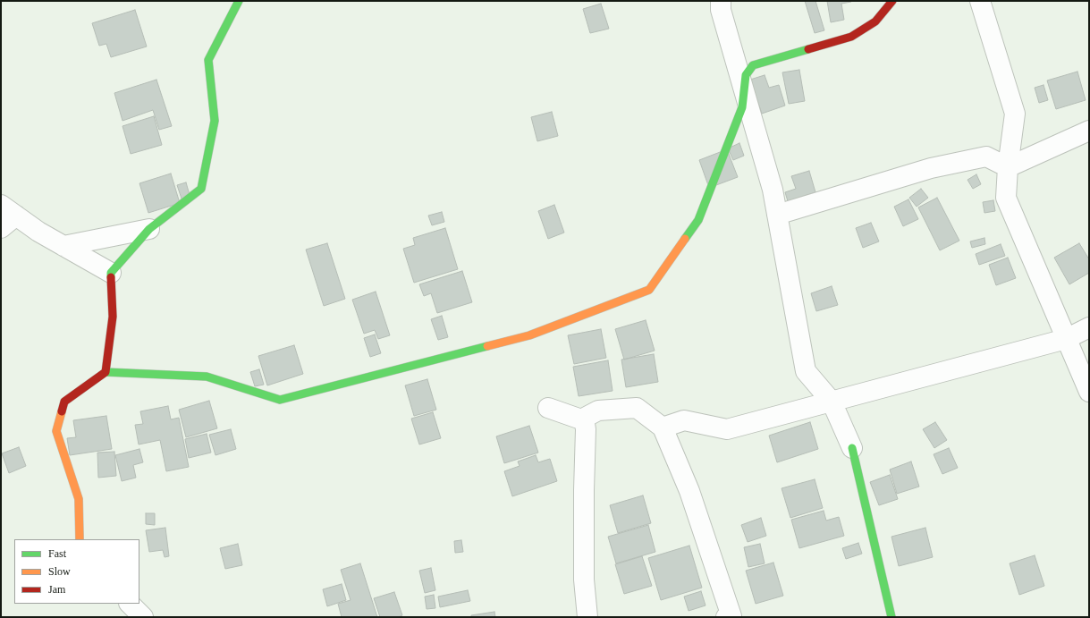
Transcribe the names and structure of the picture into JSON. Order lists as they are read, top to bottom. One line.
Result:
{"legend":["Fast","Slow","Jam"]}
